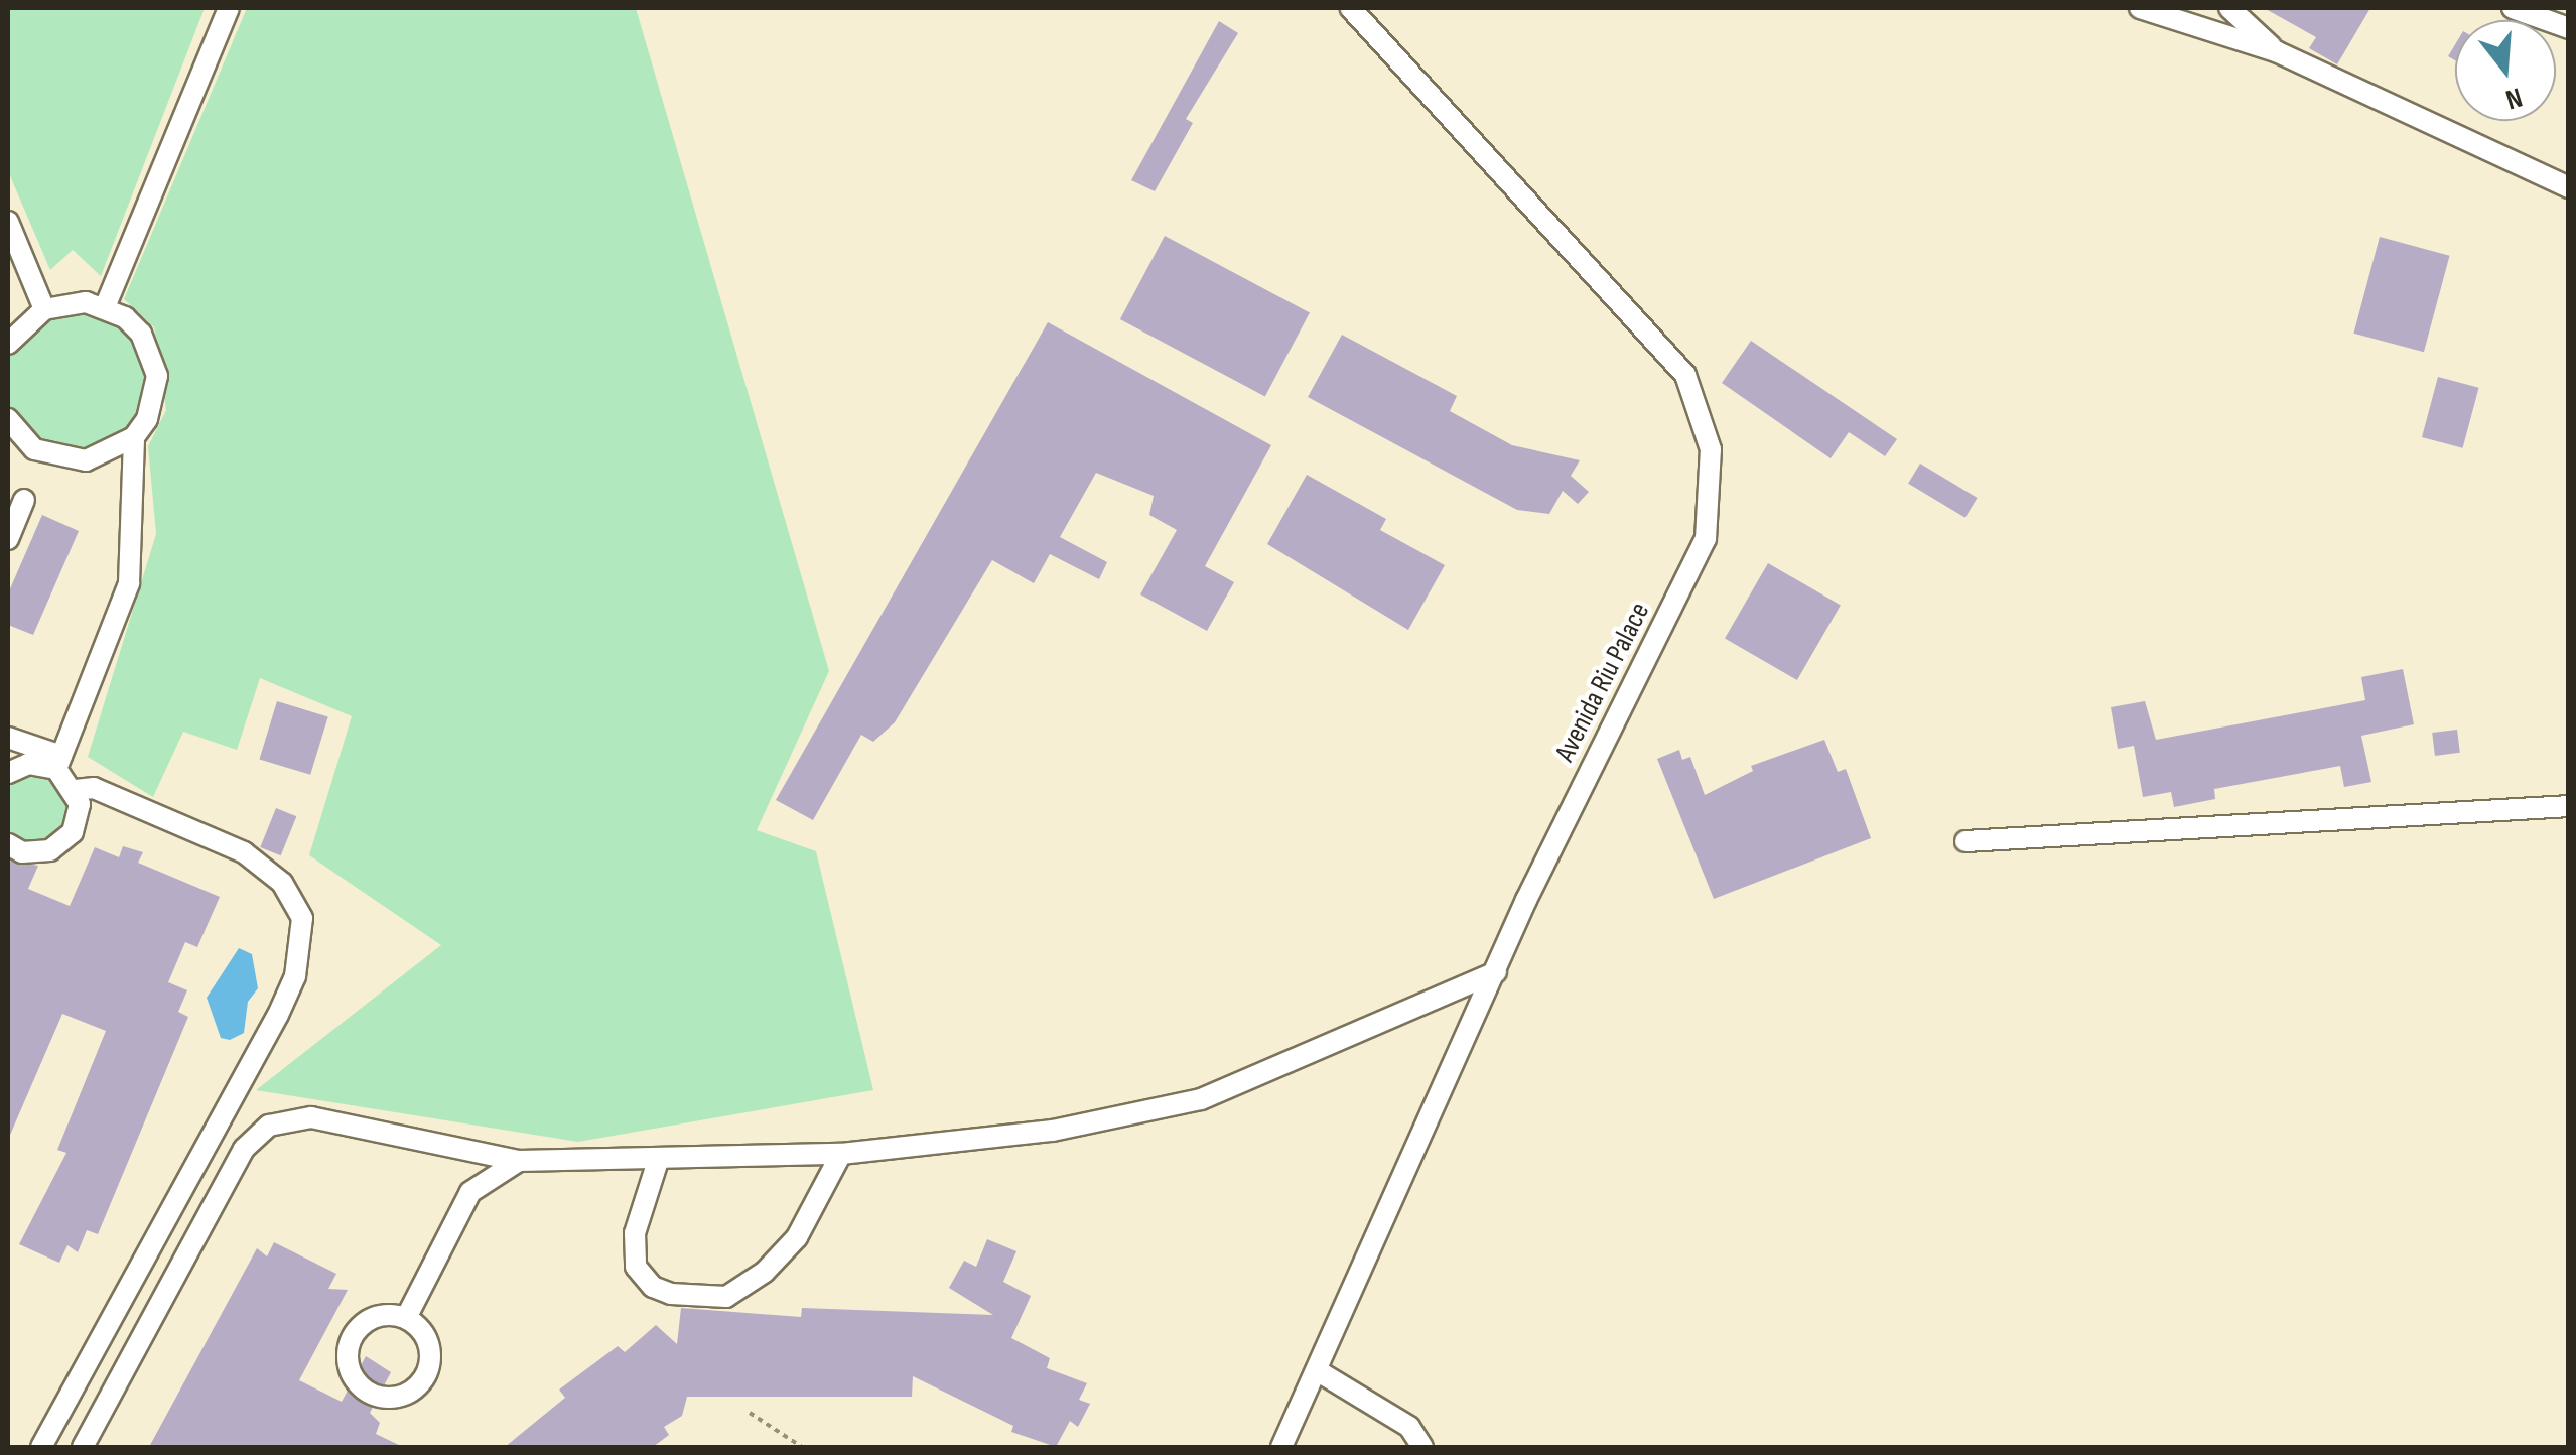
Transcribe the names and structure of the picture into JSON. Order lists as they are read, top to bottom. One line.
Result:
{"streets":{"street":["Avenida Riu Palace"]},"north":"bottom"}
